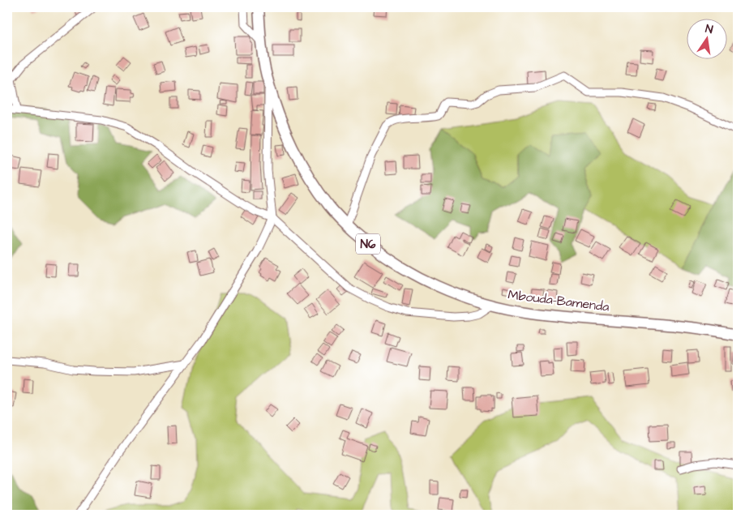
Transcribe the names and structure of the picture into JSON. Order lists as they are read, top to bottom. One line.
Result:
{"streets":{"highway":["N6","Mbouda-Bamenda"]},"north":"top"}
